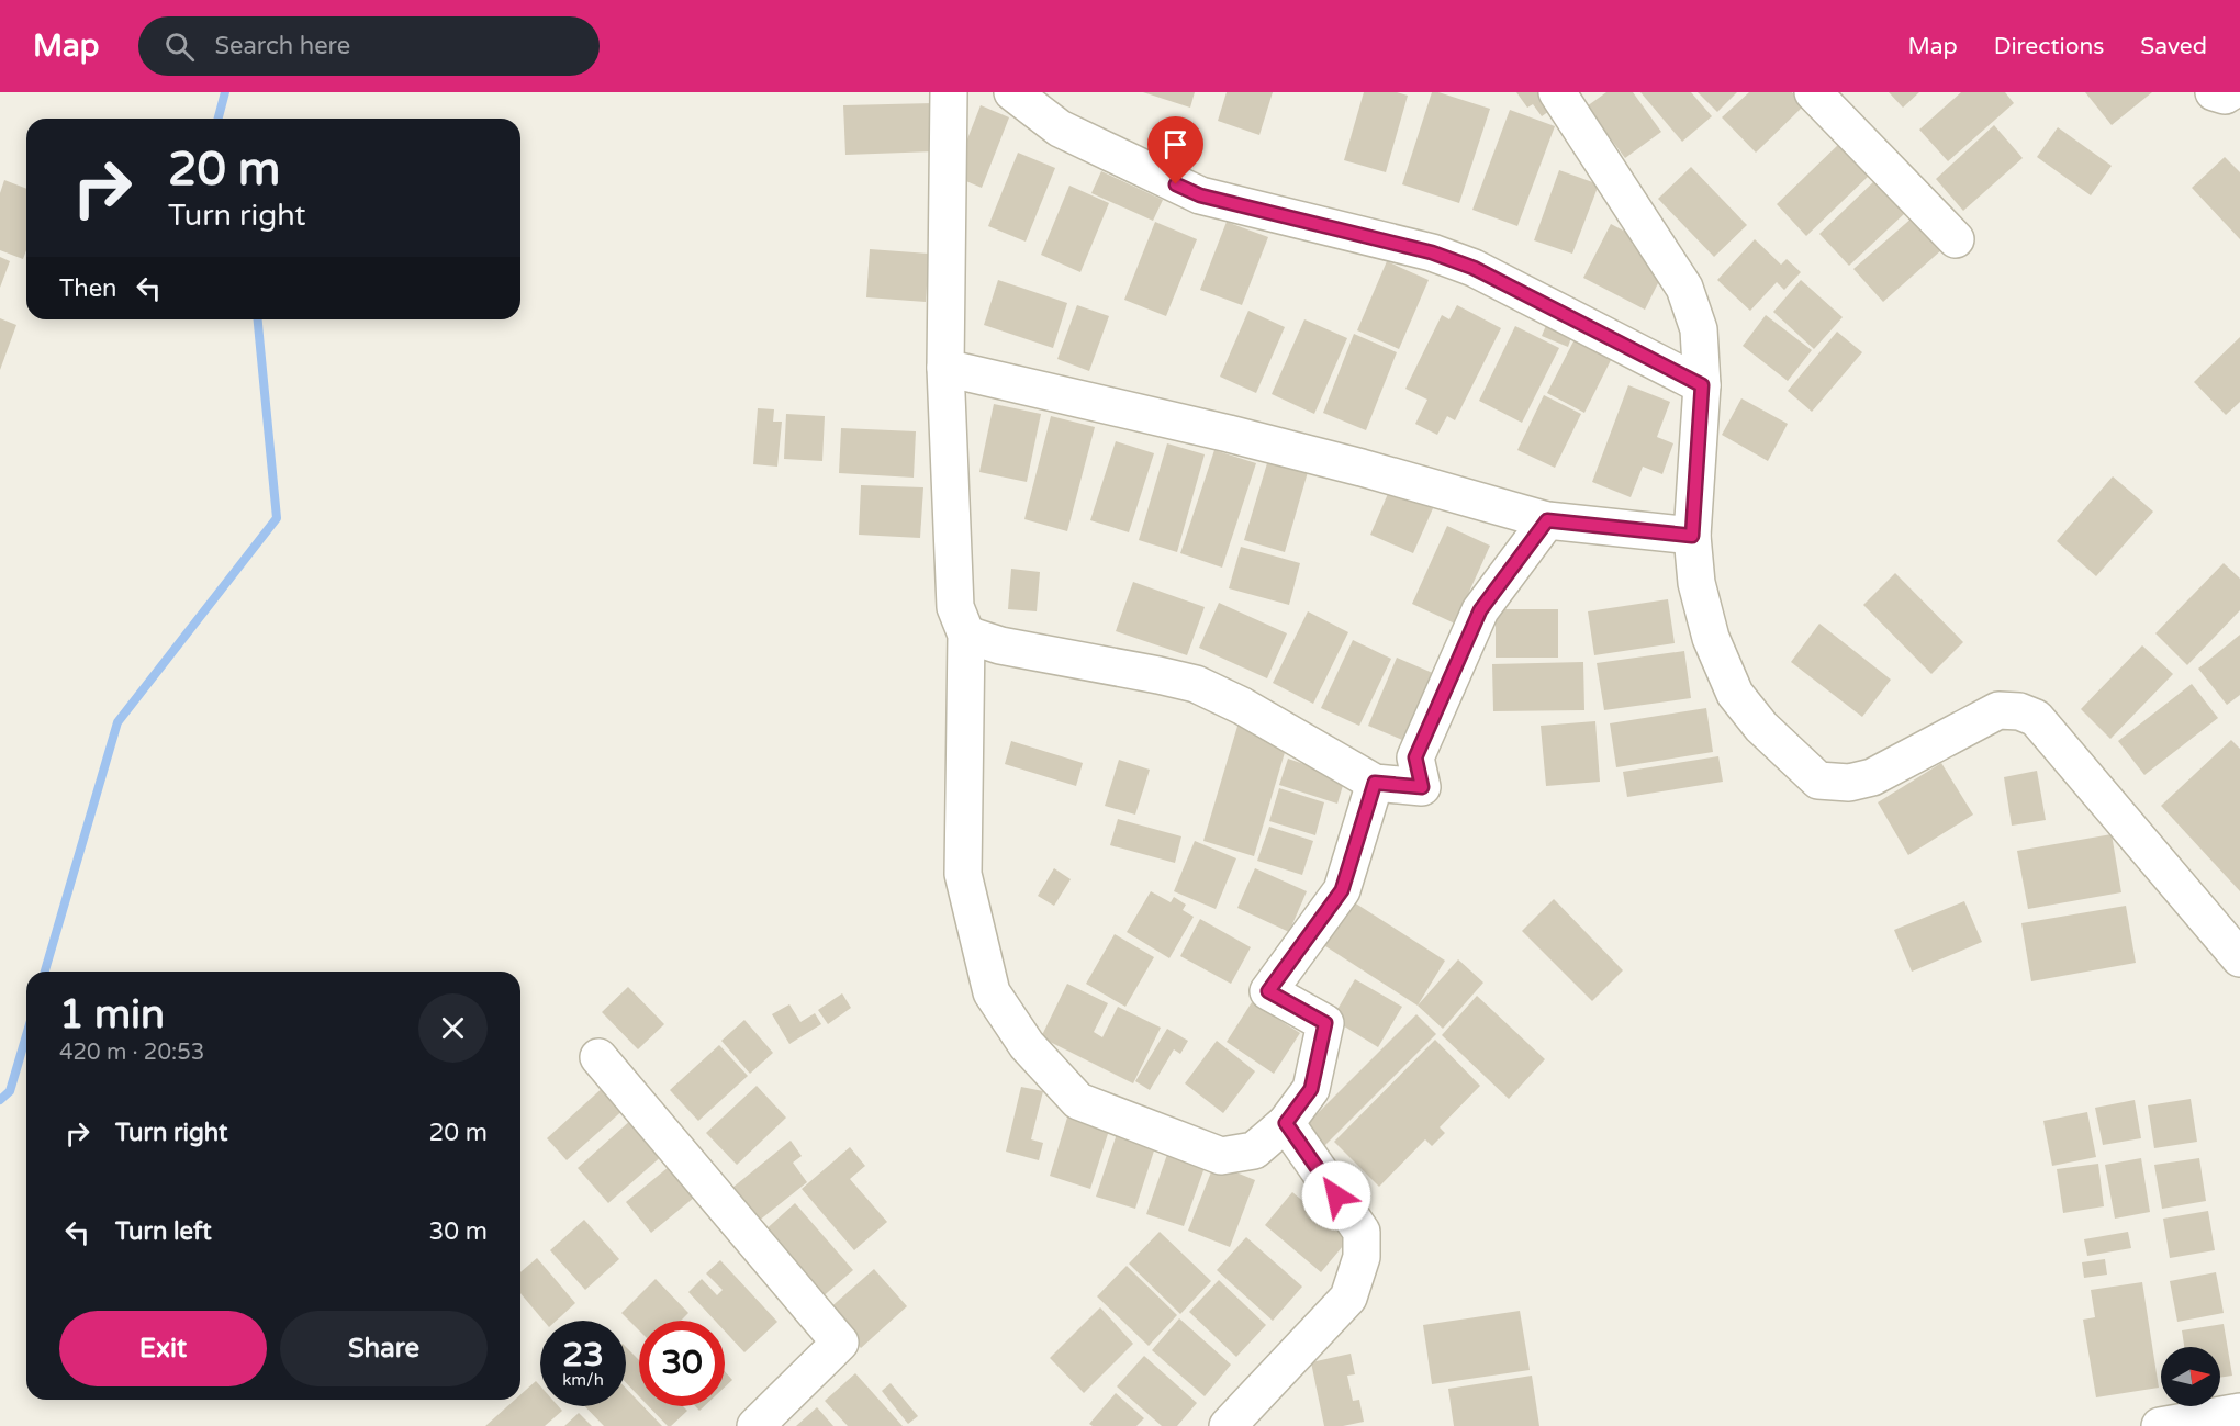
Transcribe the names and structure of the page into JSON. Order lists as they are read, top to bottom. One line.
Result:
{"north":"right","page":{"header":"Map","search":"Search here","nav":["Map","Directions","Saved"],"turn":["20 m","Turn right"],"then":"Then","heading":["1 min","420 m · 20:53"],"list":[{"name":"Turn right","value":"20 m"},{"name":"Turn left","value":"30 m"}],"buttons":["Exit","Share"],"speed":"23 km/h","limit":"30"}}
